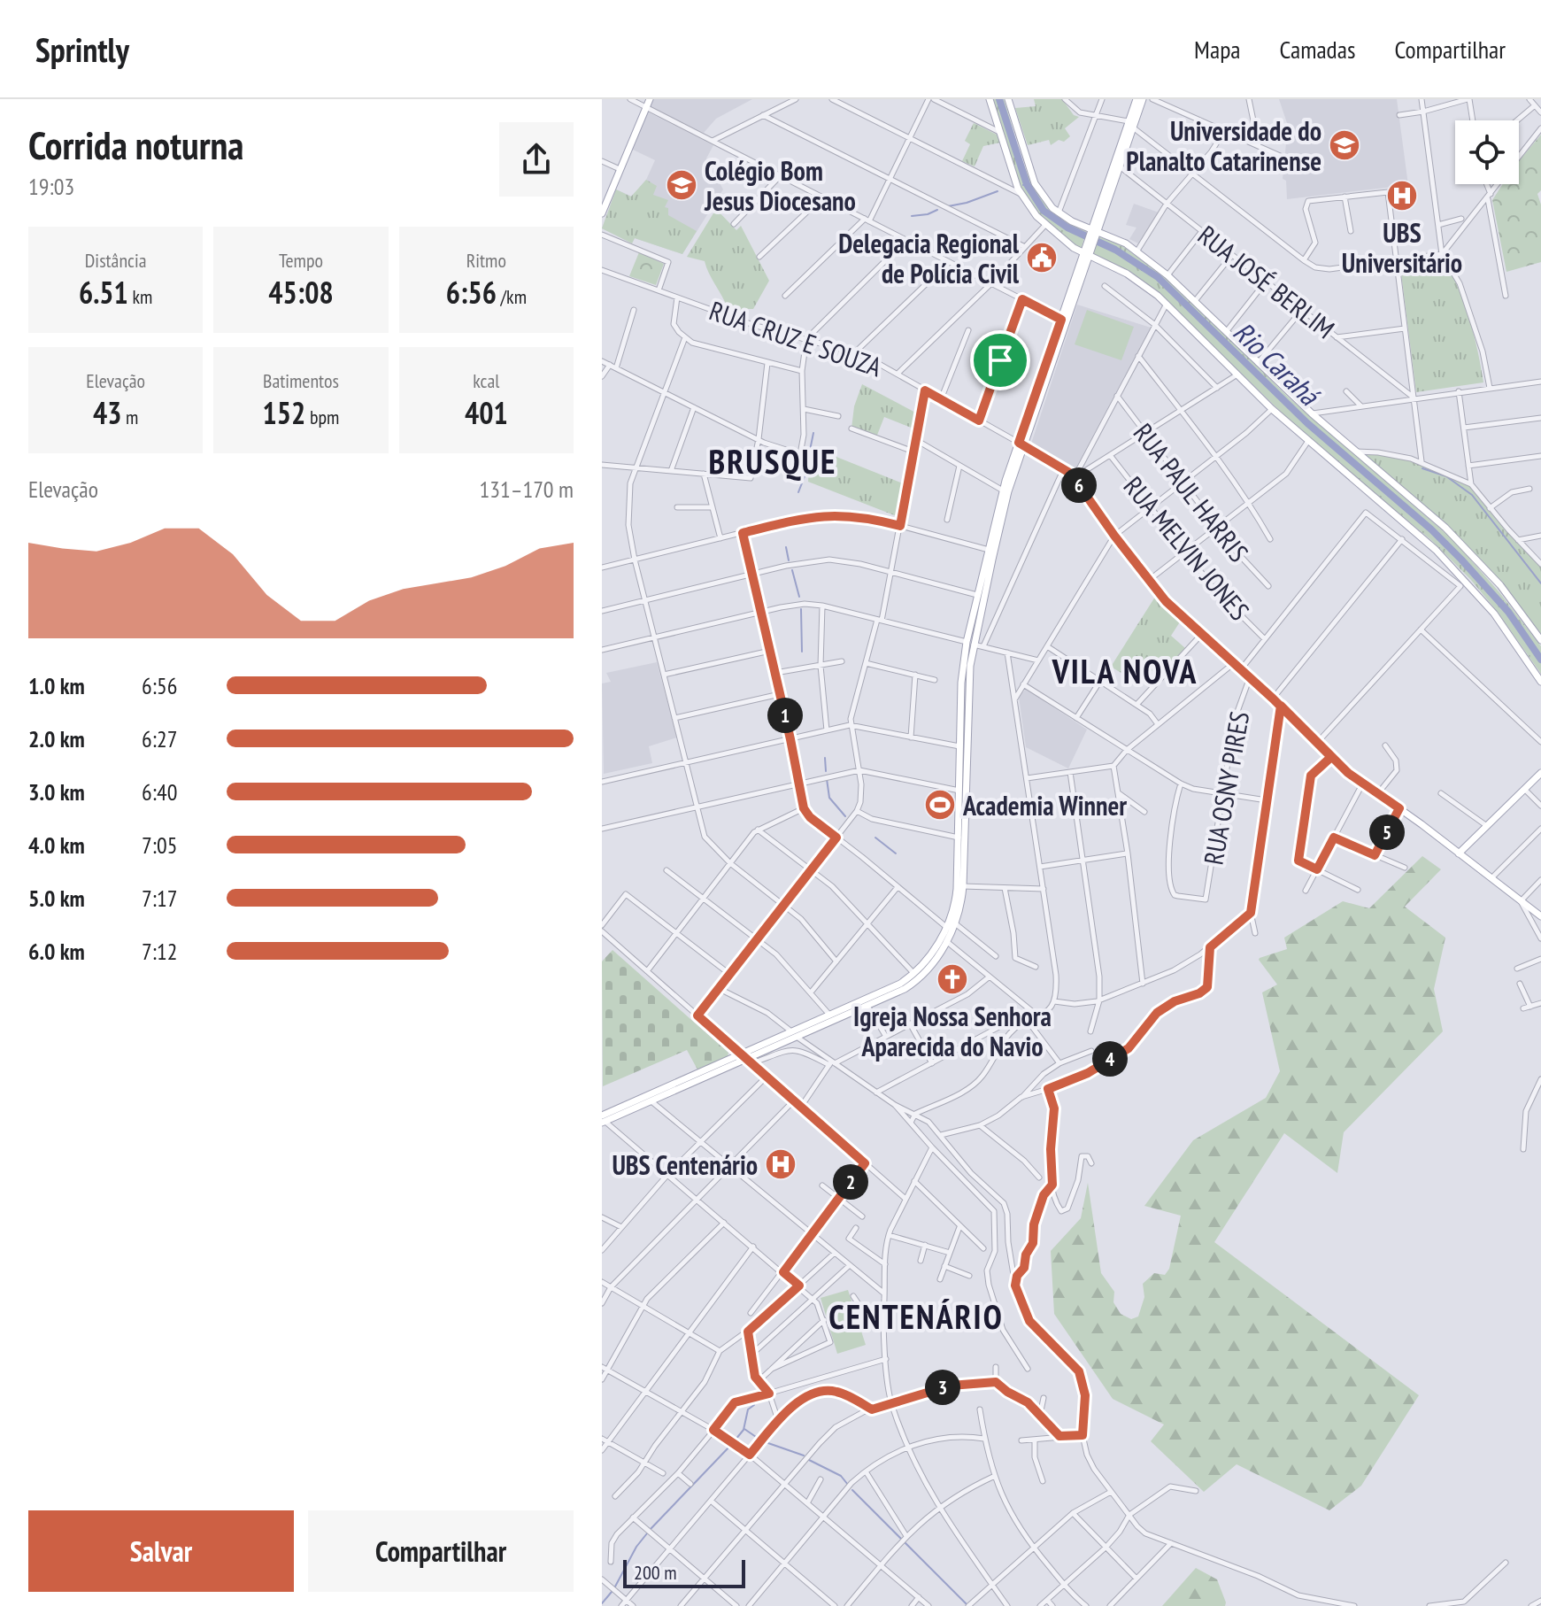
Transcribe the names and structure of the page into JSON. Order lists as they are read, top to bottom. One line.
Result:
{"streets":{"street":["RUA JOSÉ BERLIM","RUA CRUZ E SOUZA","RUA PAUL HARRIS","RUA MELVIN JONES","RUA OSNY PIRES"]},"districts":["BRUSQUE","VILA NOVA","CENTENÁRIO"],"water":["Rio Carahá"],"places":{"school or university":["Universidade do Planalto Catarinense","Colégio Bom Jesus Diocesano"],"hospital":["UBS Universitário","UBS Centenário"],"public building":["Delegacia Regional de Polícia Civil"],"sports":["Academia Winner"],"church":["Igreja Nossa Senhora Aparecida do Navio"]},"scale_bar":"200 m","page":{"header":"Sprintly","nav":["Mapa","Camadas","Compartilhar"],"heading":["Corrida noturna","19:03"],"stats":[["Distância","6.51 km"],["Tempo","45:08"],["Ritmo","6:56 /km"],["Elevação","43 m"],["Batimentos","152 bpm"],["kcal","401"]],"chart":["Elevação","131–170 m"],"pins":["6","1","5","4","2","3"],"list":[{"name":"1.0 km","note":"6:56"},{"name":"2.0 km","note":"6:27"},{"name":"3.0 km","note":"6:40"},{"name":"4.0 km","note":"7:05"},{"name":"5.0 km","note":"7:17"},{"name":"6.0 km","note":"7:12"}],"buttons":["Salvar","Compartilhar"],"scale":"200 m"}}
